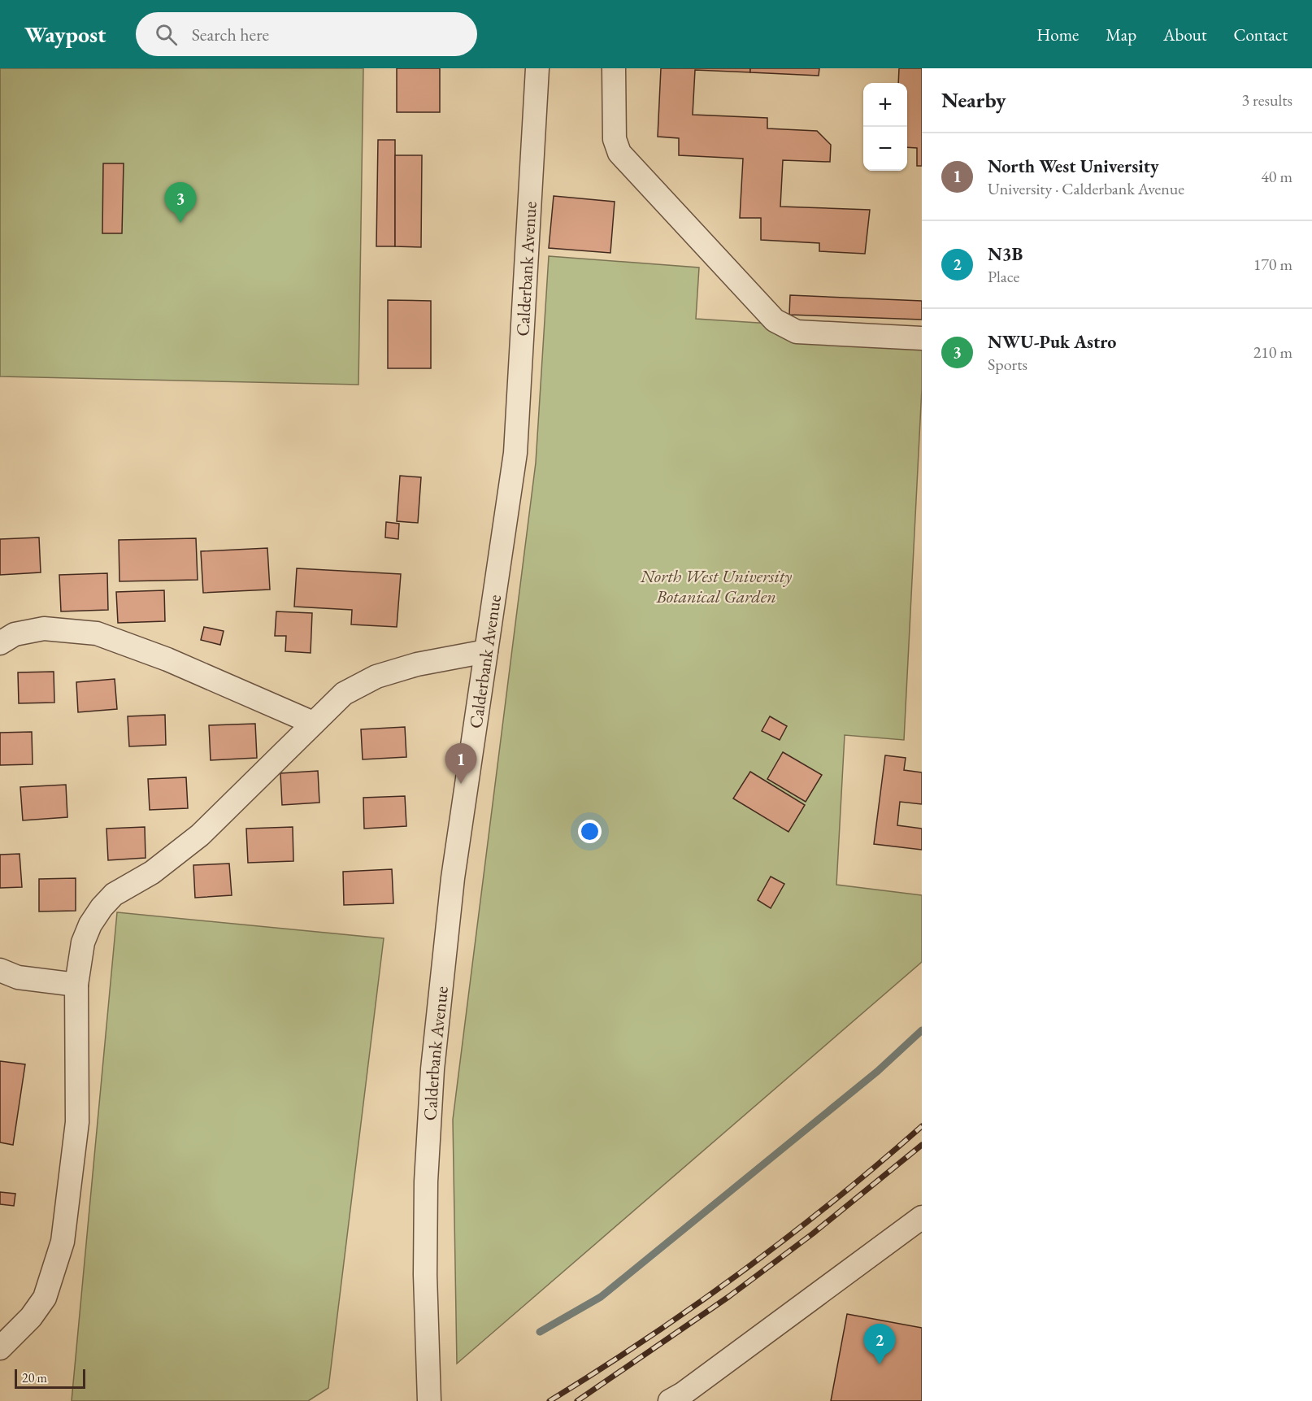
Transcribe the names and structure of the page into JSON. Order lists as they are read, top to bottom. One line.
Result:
{"streets":{"street":["Calderbank Avenue"]},"parks":["North West University Botanical Garden"],"scale_bar":"20 m","page":{"header":"Waypost","search":"Search here","nav":["Home","Map","About","Contact"],"heading":["Nearby","3 results"],"map_buttons":["+","−"],"list":[{"mark":"1","name":"North West University","note":"University · Calderbank Avenue","value":"40 m"},{"mark":"2","name":"N3B","note":"Place","value":"170 m"},{"mark":"3","name":"NWU-Puk Astro","note":"Sports","value":"210 m"}],"pins":["3","1","2"],"scale":"20 m"}}
